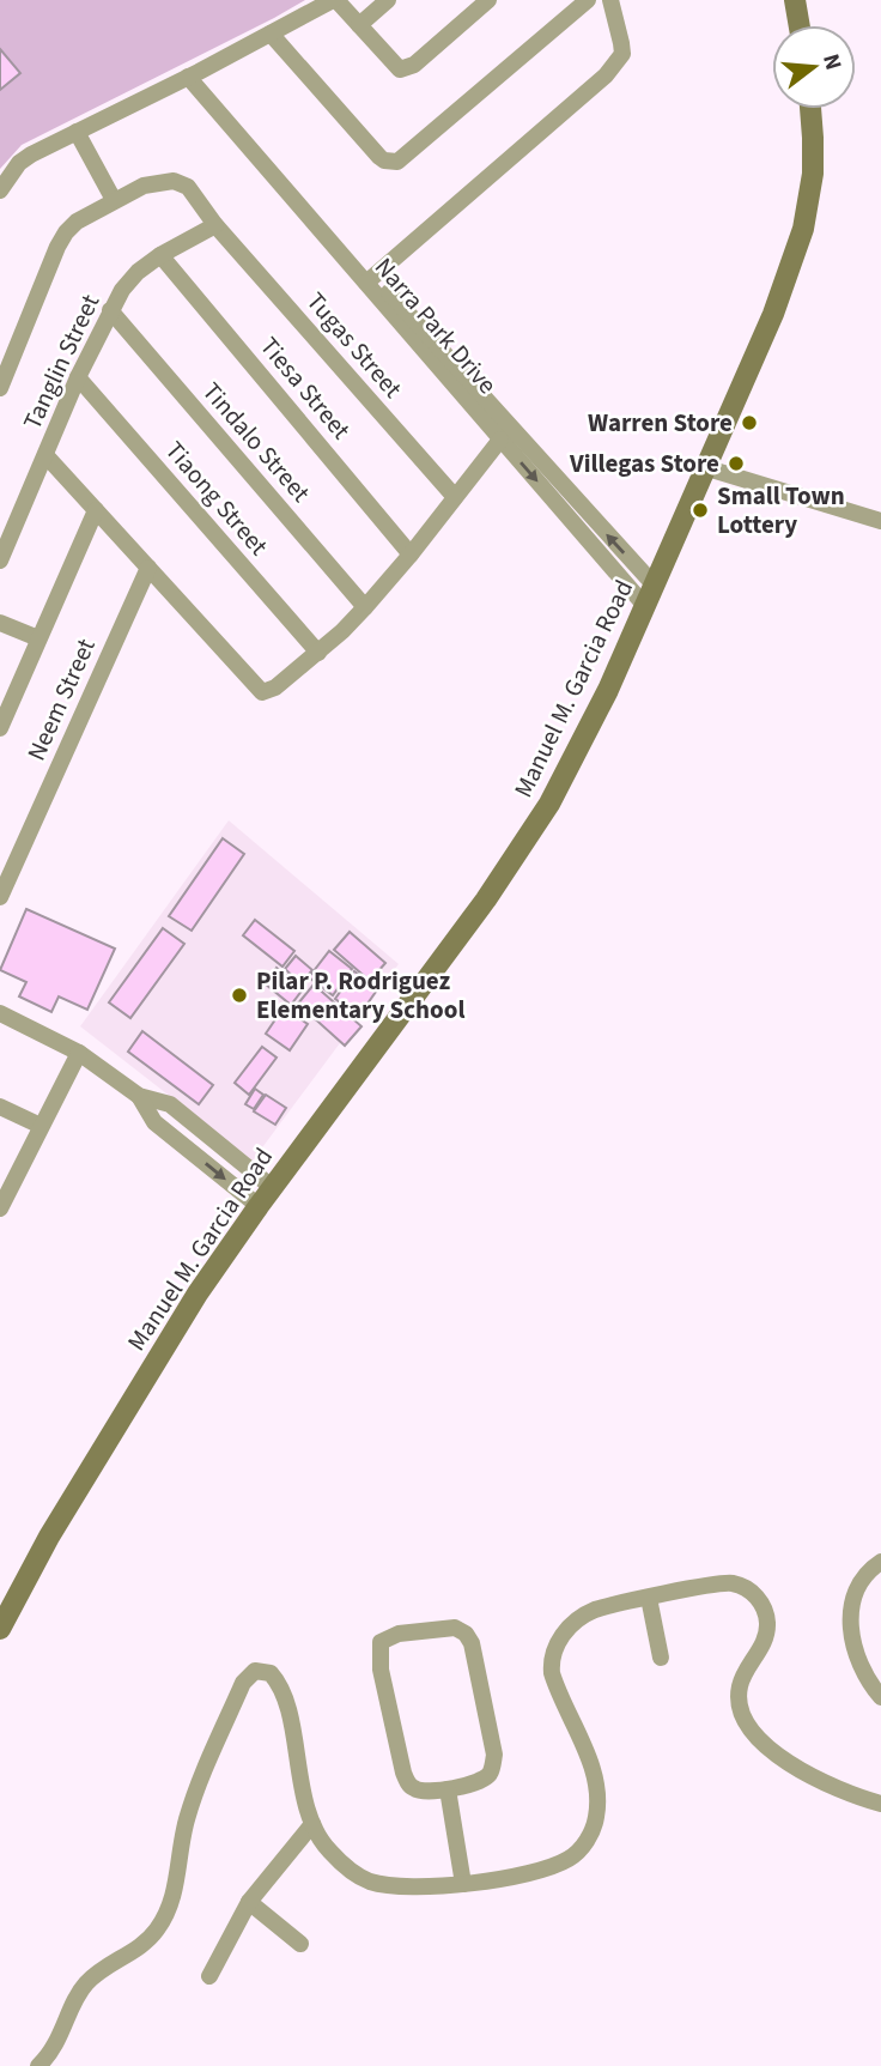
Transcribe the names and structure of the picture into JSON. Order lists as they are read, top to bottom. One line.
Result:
{"streets":{"main road":["Manuel M. Garcia Road"],"street":["Narra Park Drive","Tugas Street","Tanglin Street","Tiesa Street","Tindalo Street","Tiaong Street","Neem Street"]},"crossings":[["Narra Park Drive","Manuel M. Garcia Road"],["Tugas Street","Tanglin Street"],["Tanglin Street","Tiesa Street"],["Tanglin Street","Tindalo Street"],["Tanglin Street","Tiaong Street"]],"places":["Warren Store","Villegas Store","Small Town Lottery","Pilar P. Rodriguez Elementary School"],"north":"right"}
